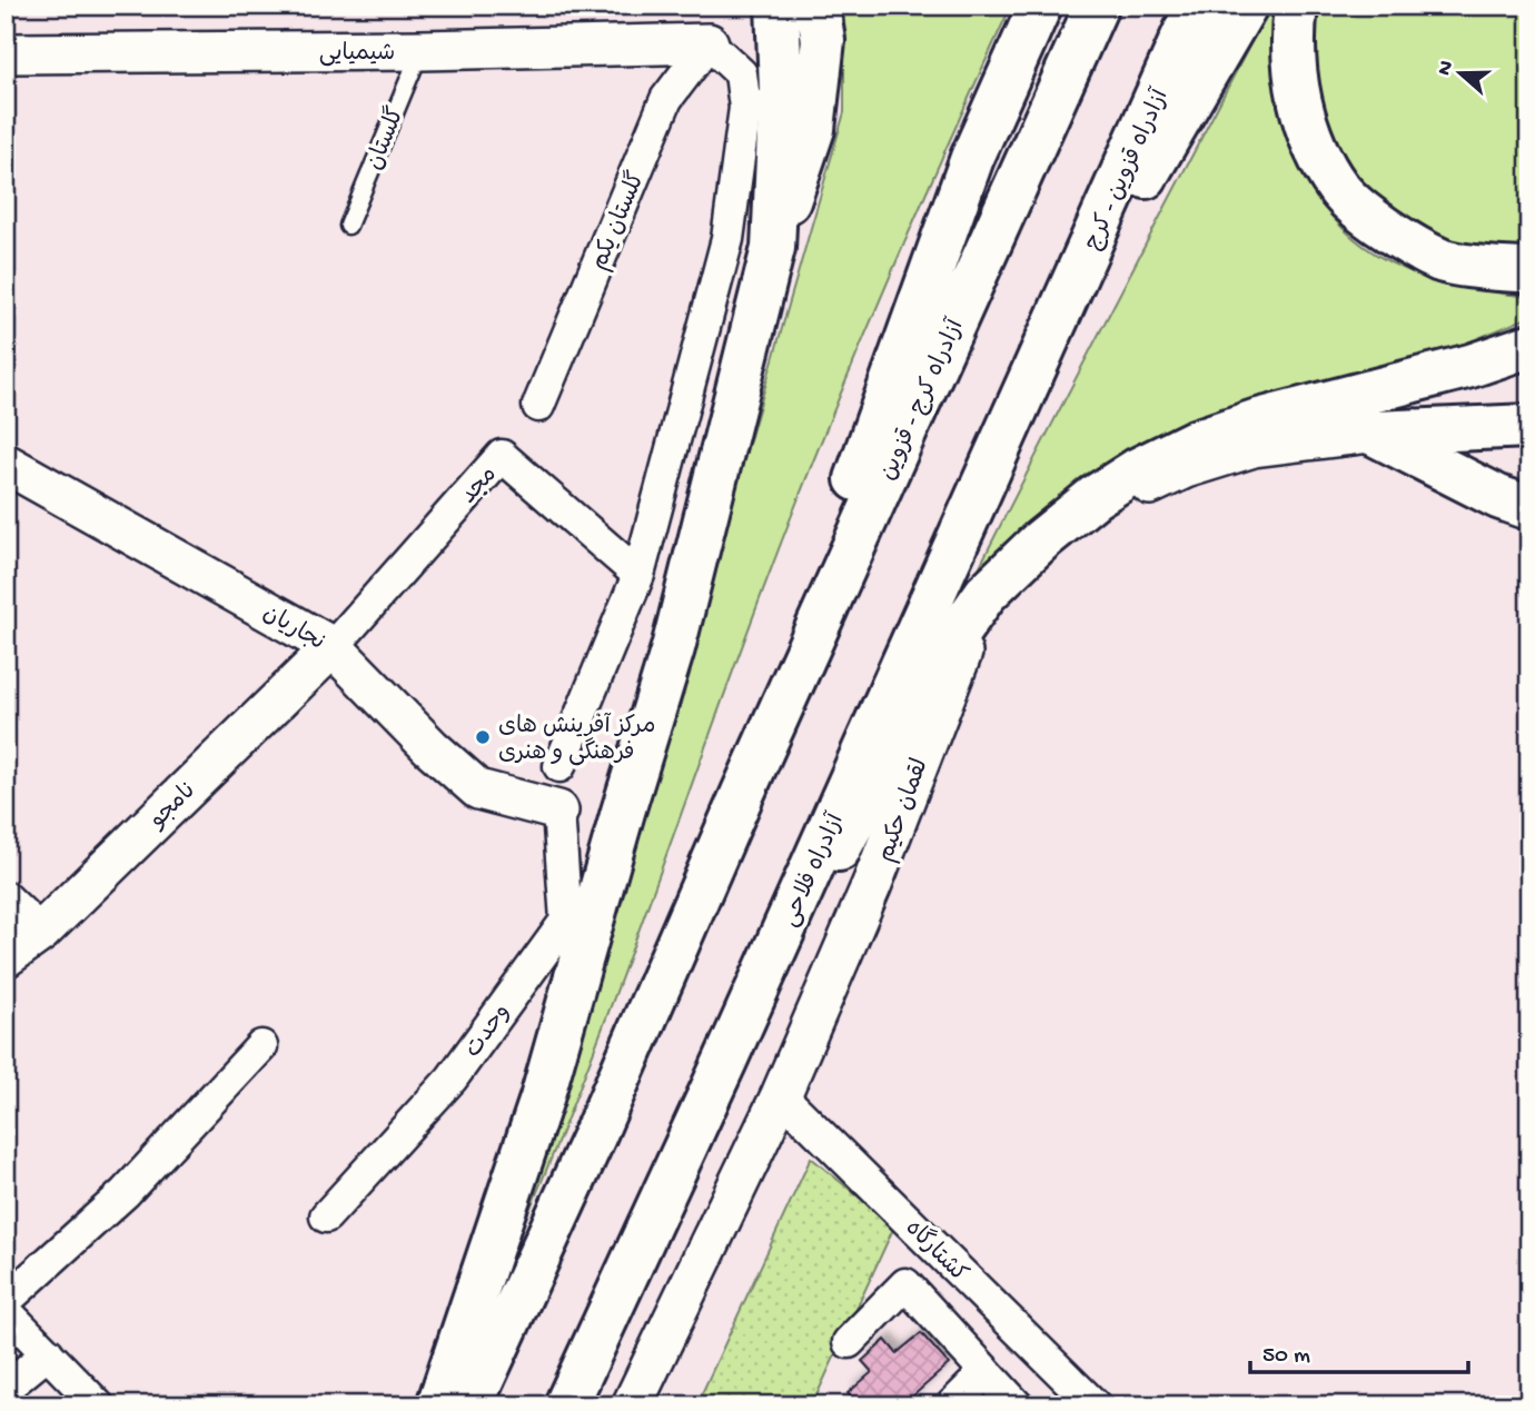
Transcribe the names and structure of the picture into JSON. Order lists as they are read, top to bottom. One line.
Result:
{"streets":{"main road":["آزادراه قزوین - کرج","آزادراه کرج - قزوین","لقمان حکیم","آزادراه فلاحی"],"street":["شیمیایی","گلستان یکم","مجد","نجاریان","نامجو","وحدت","کشتارگاه"],"lane":["گلستان"]},"crossings":[["شیمیایی","گلستان"],["شیمیایی","گلستان یکم"],["آزادراه قزوین - کرج","آزادراه فلاحی"],["مجد","نجاریان"],["مجد","نامجو"],["نجاریان","نامجو"],["نجاریان","وحدت"],["لقمان حکیم","کشتارگاه"]],"places":["مرکز آفرینش های فرهنگی و هنری"],"scale_bar":"50 m","north":"left"}
